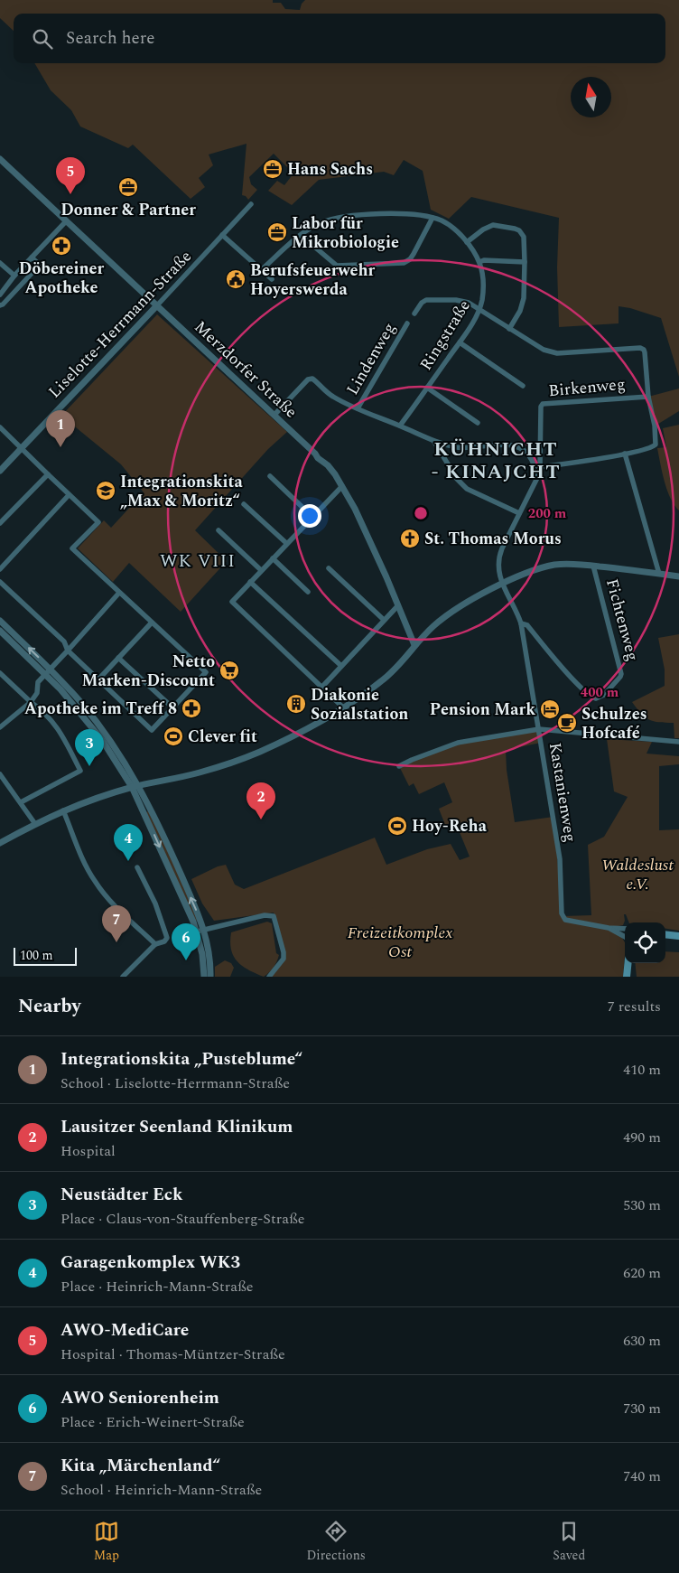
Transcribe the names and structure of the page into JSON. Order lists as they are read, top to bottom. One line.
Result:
{"streets":{"street":["Liselotte-Herrmann-Straße","Ringstraße","Lindenweg","Merzdorfer Straße","Birkenweg","Fichtenweg","Kastanienweg"]},"crossings":[["Liselotte-Herrmann-Straße","Merzdorfer Straße"],["Ringstraße","Lindenweg"],["Lindenweg","Merzdorfer Straße"],["Lindenweg","Birkenweg"],["Fichtenweg","Kastanienweg"]],"districts":["KÜHNICHT - KINAJCHT","WK VIII"],"parks":["Waldeslust e.V.","Freizeitkomplex Ost"],"places":{"office":["Hans Sachs","Donner & Partner","Labor für Mikrobiologie"],"pharmacy":["Döbereiner Apotheke","Apotheke im Treff 8"],"public building":["Berufsfeuerwehr Hoyerswerda"],"school or university":["Integrationskita „Max & Moritz“"],"church":["St. Thomas Morus"],"supermarket":["Netto Marken-Discount"],"building":["Diakonie Sozialstation"],"hotel":["Pension Mark"],"cafe":["Schulzes Hofcafé"],"sports":["Clever fit","Hoy-Reha"]},"scale_bar":"100 m","north":"top","page":{"search":"Search here","pins":["5","1","3","2","4","7","6"],"scale":"100 m","heading":["Nearby","7 results"],"list":[{"mark":"1","name":"Integrationskita „Pusteblume“","note":"School · Liselotte-Herrmann-Straße","value":"410 m"},{"mark":"2","name":"Lausitzer Seenland Klinikum","note":"Hospital","value":"490 m"},{"mark":"3","name":"Neustädter Eck","note":"Place · Claus-von-Stauffenberg-Straße","value":"530 m"},{"mark":"4","name":"Garagenkomplex WK3","note":"Place · Heinrich-Mann-Straße","value":"620 m"},{"mark":"5","name":"AWO-MediCare","note":"Hospital · Thomas-Müntzer-Straße","value":"630 m"},{"mark":"6","name":"AWO Seniorenheim","note":"Place · Erich-Weinert-Straße","value":"730 m"},{"mark":"7","name":"Kita „Märchenland“","note":"School · Heinrich-Mann-Straße","value":"740 m"}],"nav":["Map","Directions","Saved"]},"rings":["200 m","400 m"]}
